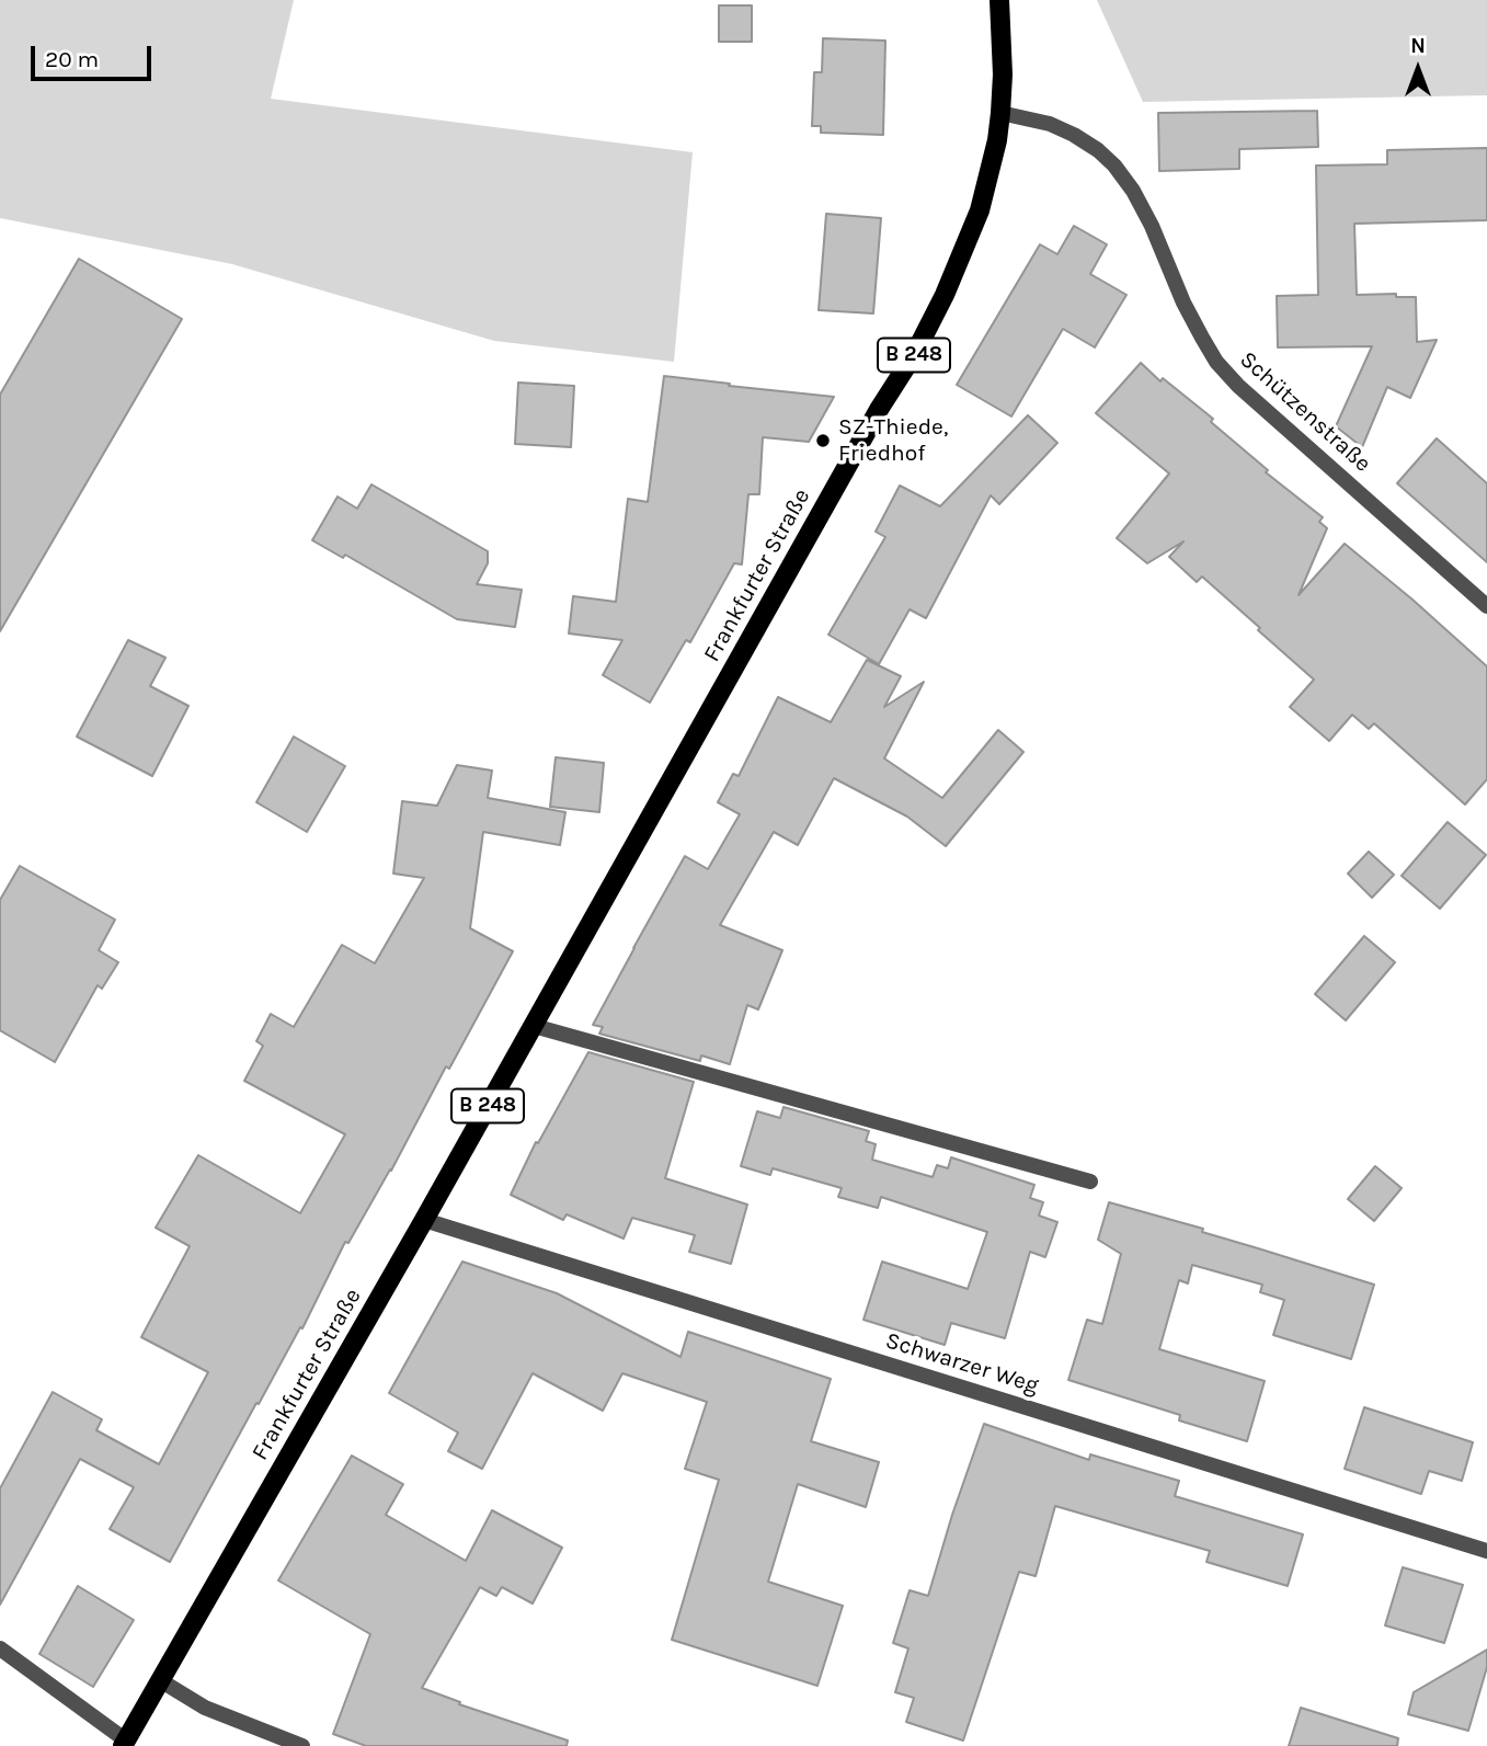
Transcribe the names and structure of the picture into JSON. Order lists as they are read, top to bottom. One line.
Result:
{"streets":{"main road":["B 248","Frankfurter Straße"],"street":["Schützenstraße","Schwarzer Weg"]},"crossings":[["Schützenstraße","Frankfurter Straße"],["Frankfurter Straße","Schwarzer Weg"]],"places":["SZ-Thiede, Friedhof"],"scale_bar":"20 m","north":"top"}
